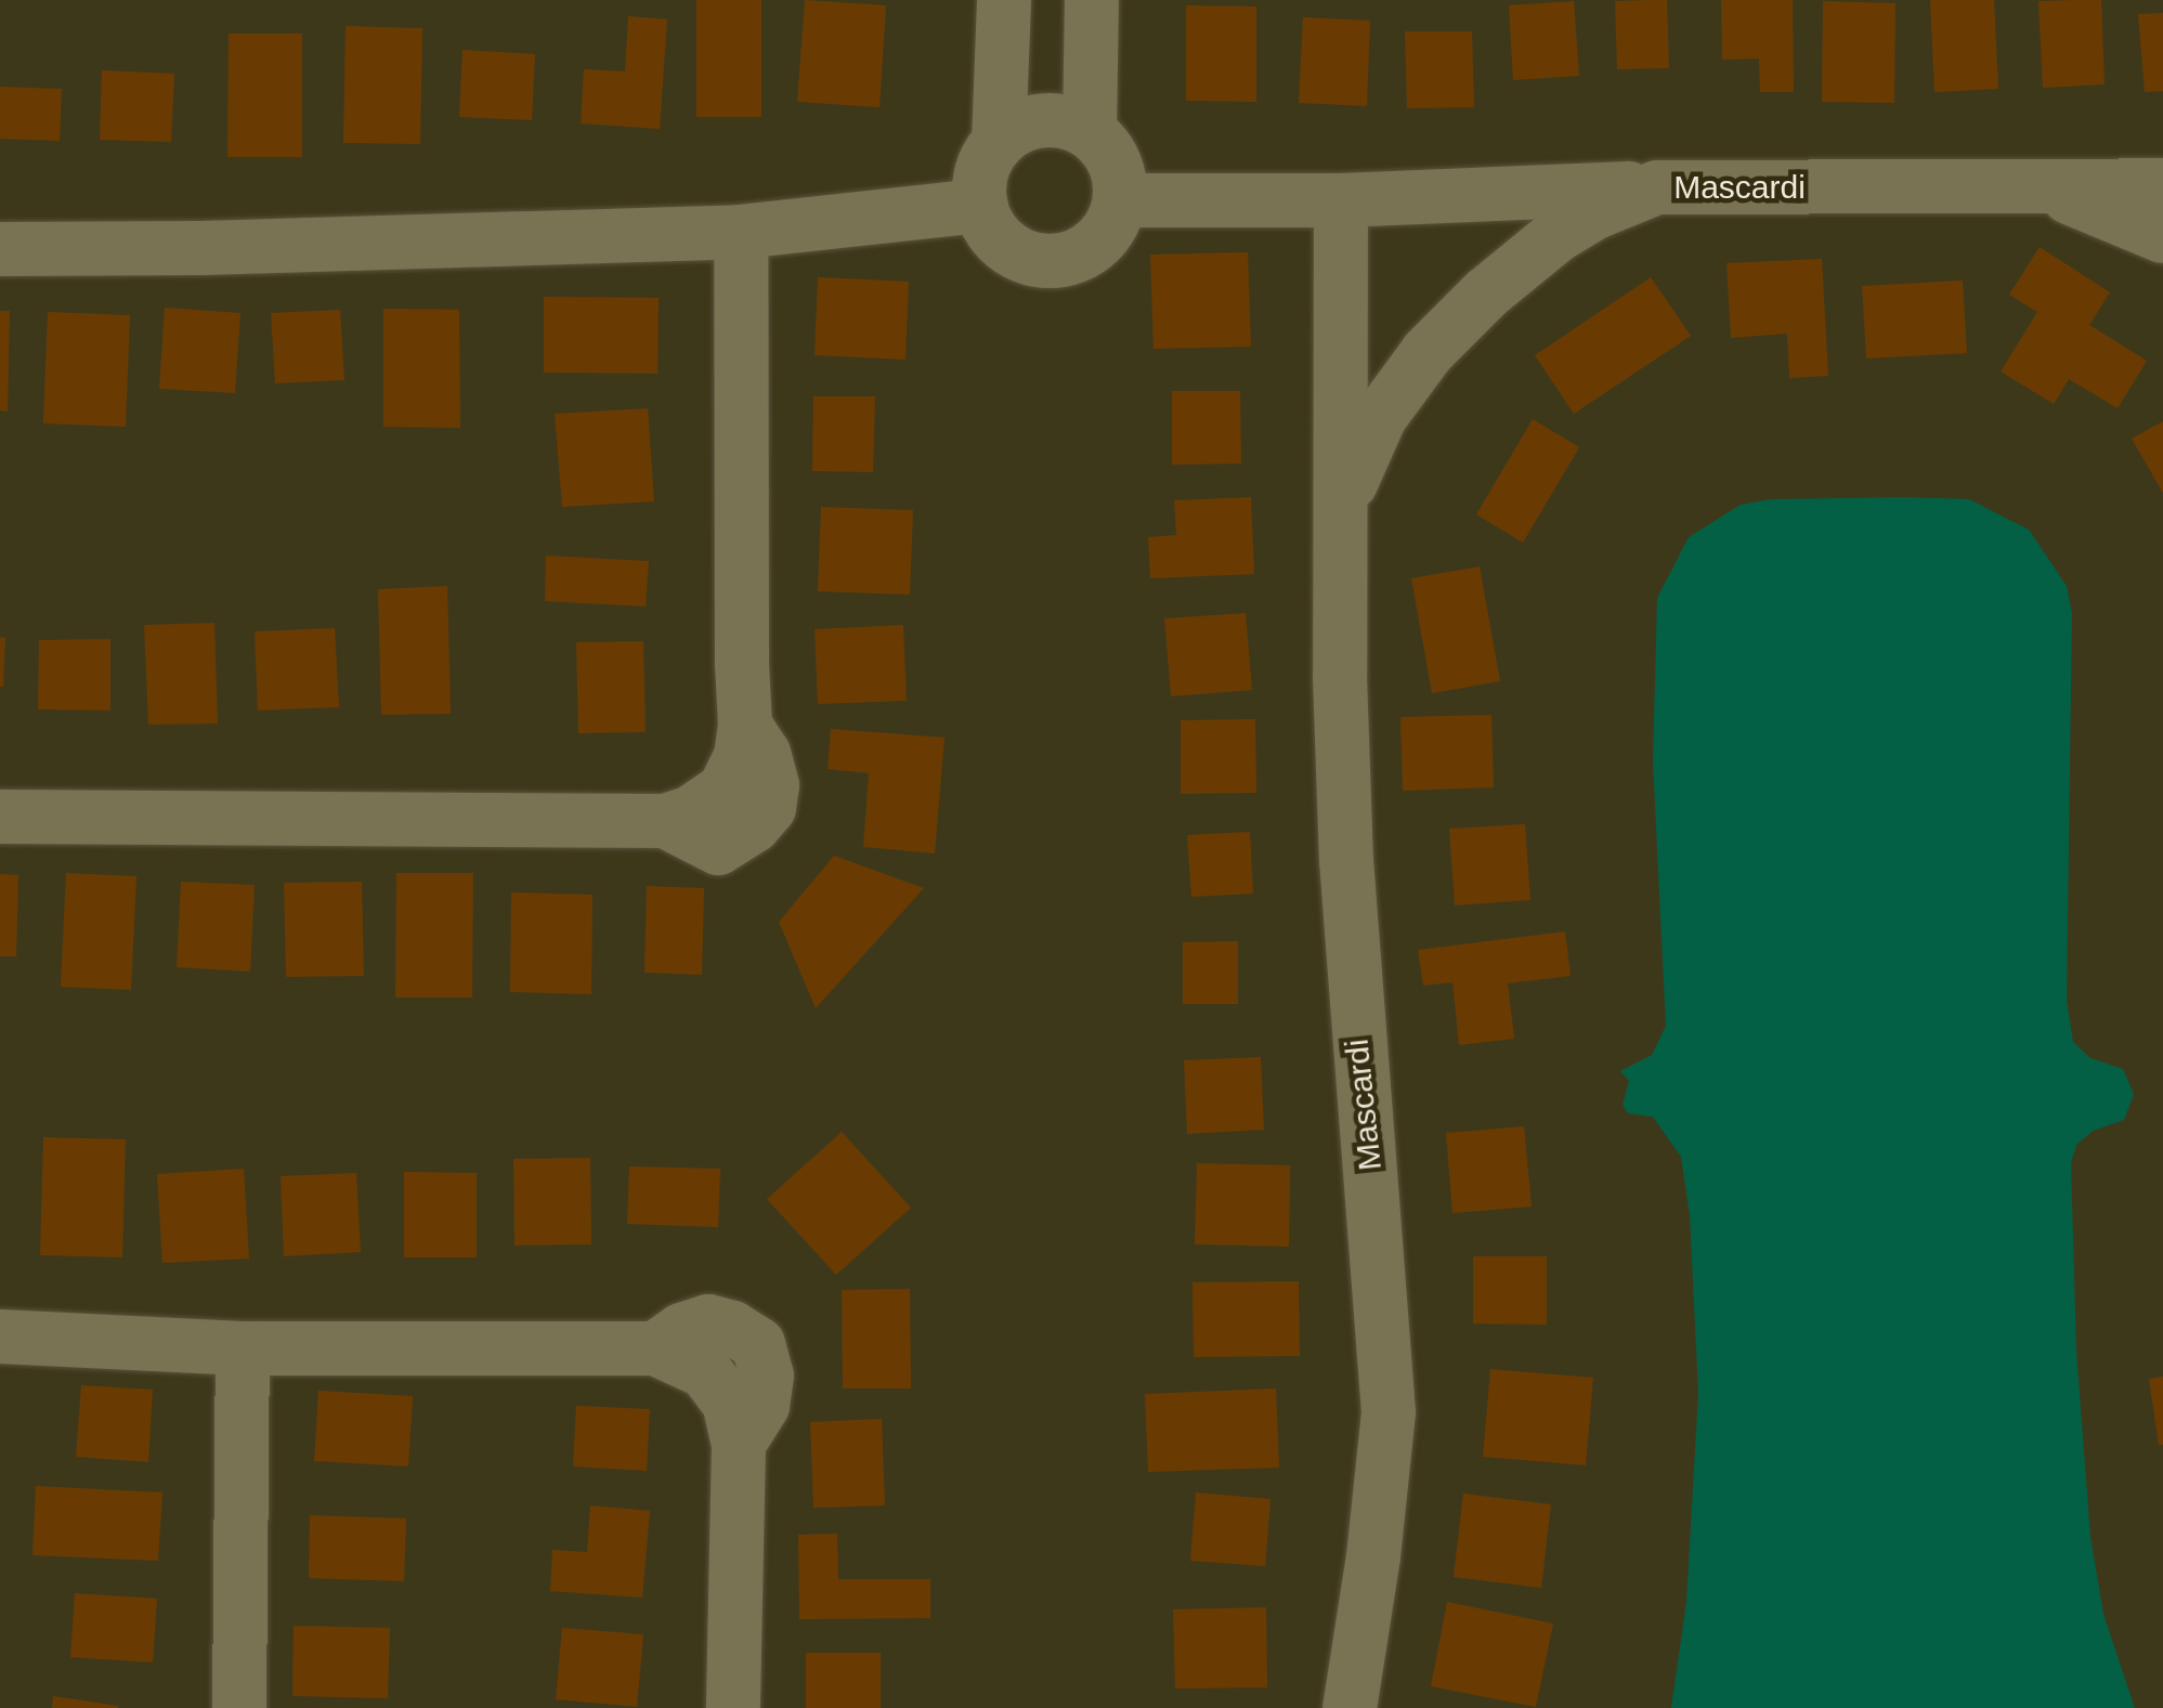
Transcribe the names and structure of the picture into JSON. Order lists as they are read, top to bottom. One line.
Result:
{"streets":{"street":["Mascardi"]}}
